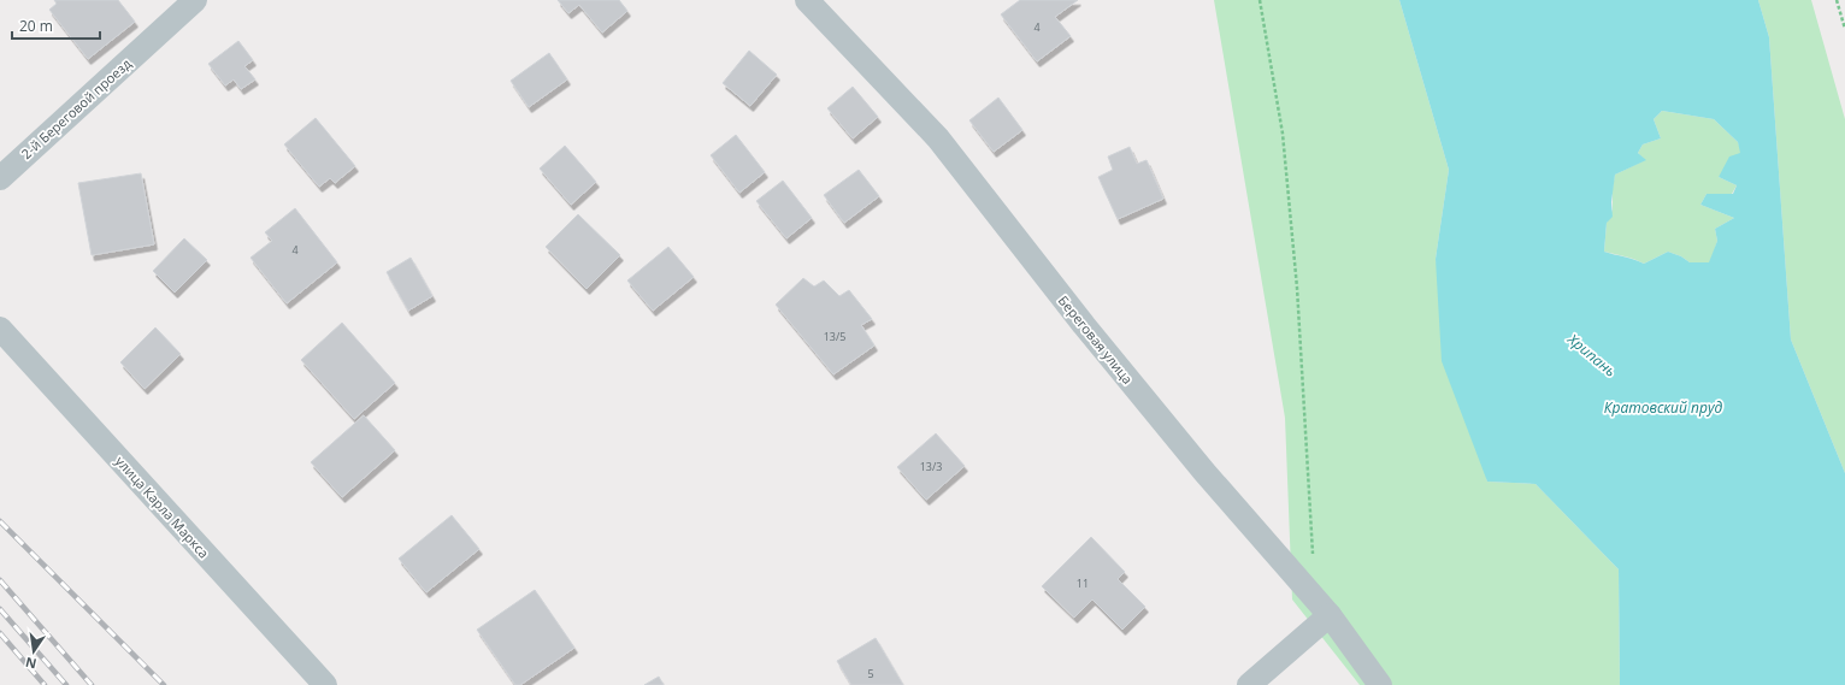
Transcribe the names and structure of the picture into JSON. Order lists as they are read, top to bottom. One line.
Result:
{"streets":{"street":["2-й Береговой проезд","Береговая улица","улица Карла Маркса"]},"water":["Хрипань","Кратовский пруд"],"house_numbers":["4","4","13/5","13/3","11","5"],"scale_bar":"20 m","north":"bottom"}
